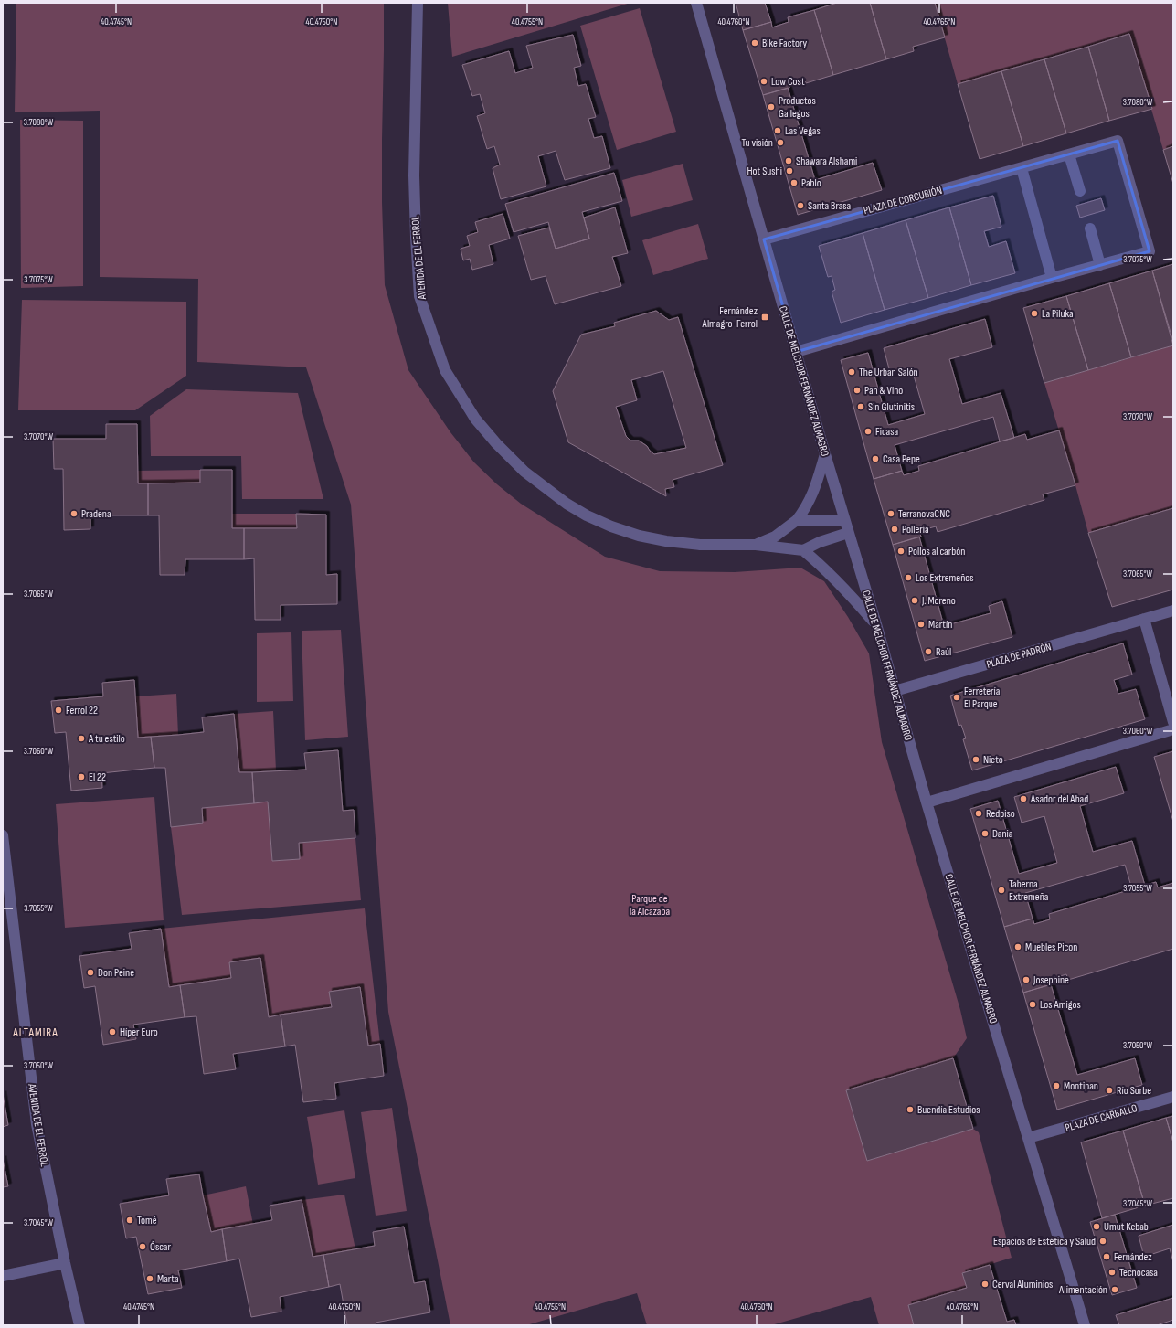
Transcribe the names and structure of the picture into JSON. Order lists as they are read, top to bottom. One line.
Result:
{"streets":{"street":["PLAZA DE CORCUBIÓN","AVENIDA DE EL FERROL","CALLE DE MELCHOR FERNÁNDEZ ALMAGRO","PLAZA DE PADRÓN","PLAZA DE CARBALLO"]},"crossings":[["PLAZA DE CORCUBIÓN","CALLE DE MELCHOR FERNÁNDEZ ALMAGRO"],["AVENIDA DE EL FERROL","CALLE DE MELCHOR FERNÁNDEZ ALMAGRO"],["CALLE DE MELCHOR FERNÁNDEZ ALMAGRO","PLAZA DE PADRÓN"],["CALLE DE MELCHOR FERNÁNDEZ ALMAGRO","PLAZA DE CARBALLO"]],"districts":["ALTAMIRA"],"parks":["Parque de la Alcazaba"],"places":{"other":["Bike Factory","Low Cost","Productos Gallegos","Las Vegas","Tu visión","Shawara Alshami","Hot Sushi","Pablo","Santa Brasa","La Piluka","The Urban Salón","Pan & Vino","Sin Glutinitis","Ficasa","Casa Pepe","Pradena","TerranovaCNC","Pollería","Pollos al carbón","Los Extremeños","J. Moreno","Martín","Raúl","Ferretería El Parque","Ferrol 22","A tu estilo","Nieto","El 22","Asador del Abad","Redpiso","Dania","Taberna Extremeña","Muebles Picon","Don Peine","Josephine","Los Amigos","Híper Euro","Montipan","Río Sorbe","Buendía Estudios","Tomé","Umut Kebab","Espacios de Estética y Salud","Óscar","Fernández","Tecnocasa","Marta","Cerval Aluminios","Alimentación"],"transit":["Fernández Almagro-Ferrol"]},"coordinates":["40.4745°N","40.4750°N","40.4755°N","40.4760°N","40.4765°N","3.7080°W","3.7075°W","3.7070°W","3.7065°W","3.7060°W","3.7055°W","3.7050°W","3.7045°W"]}
